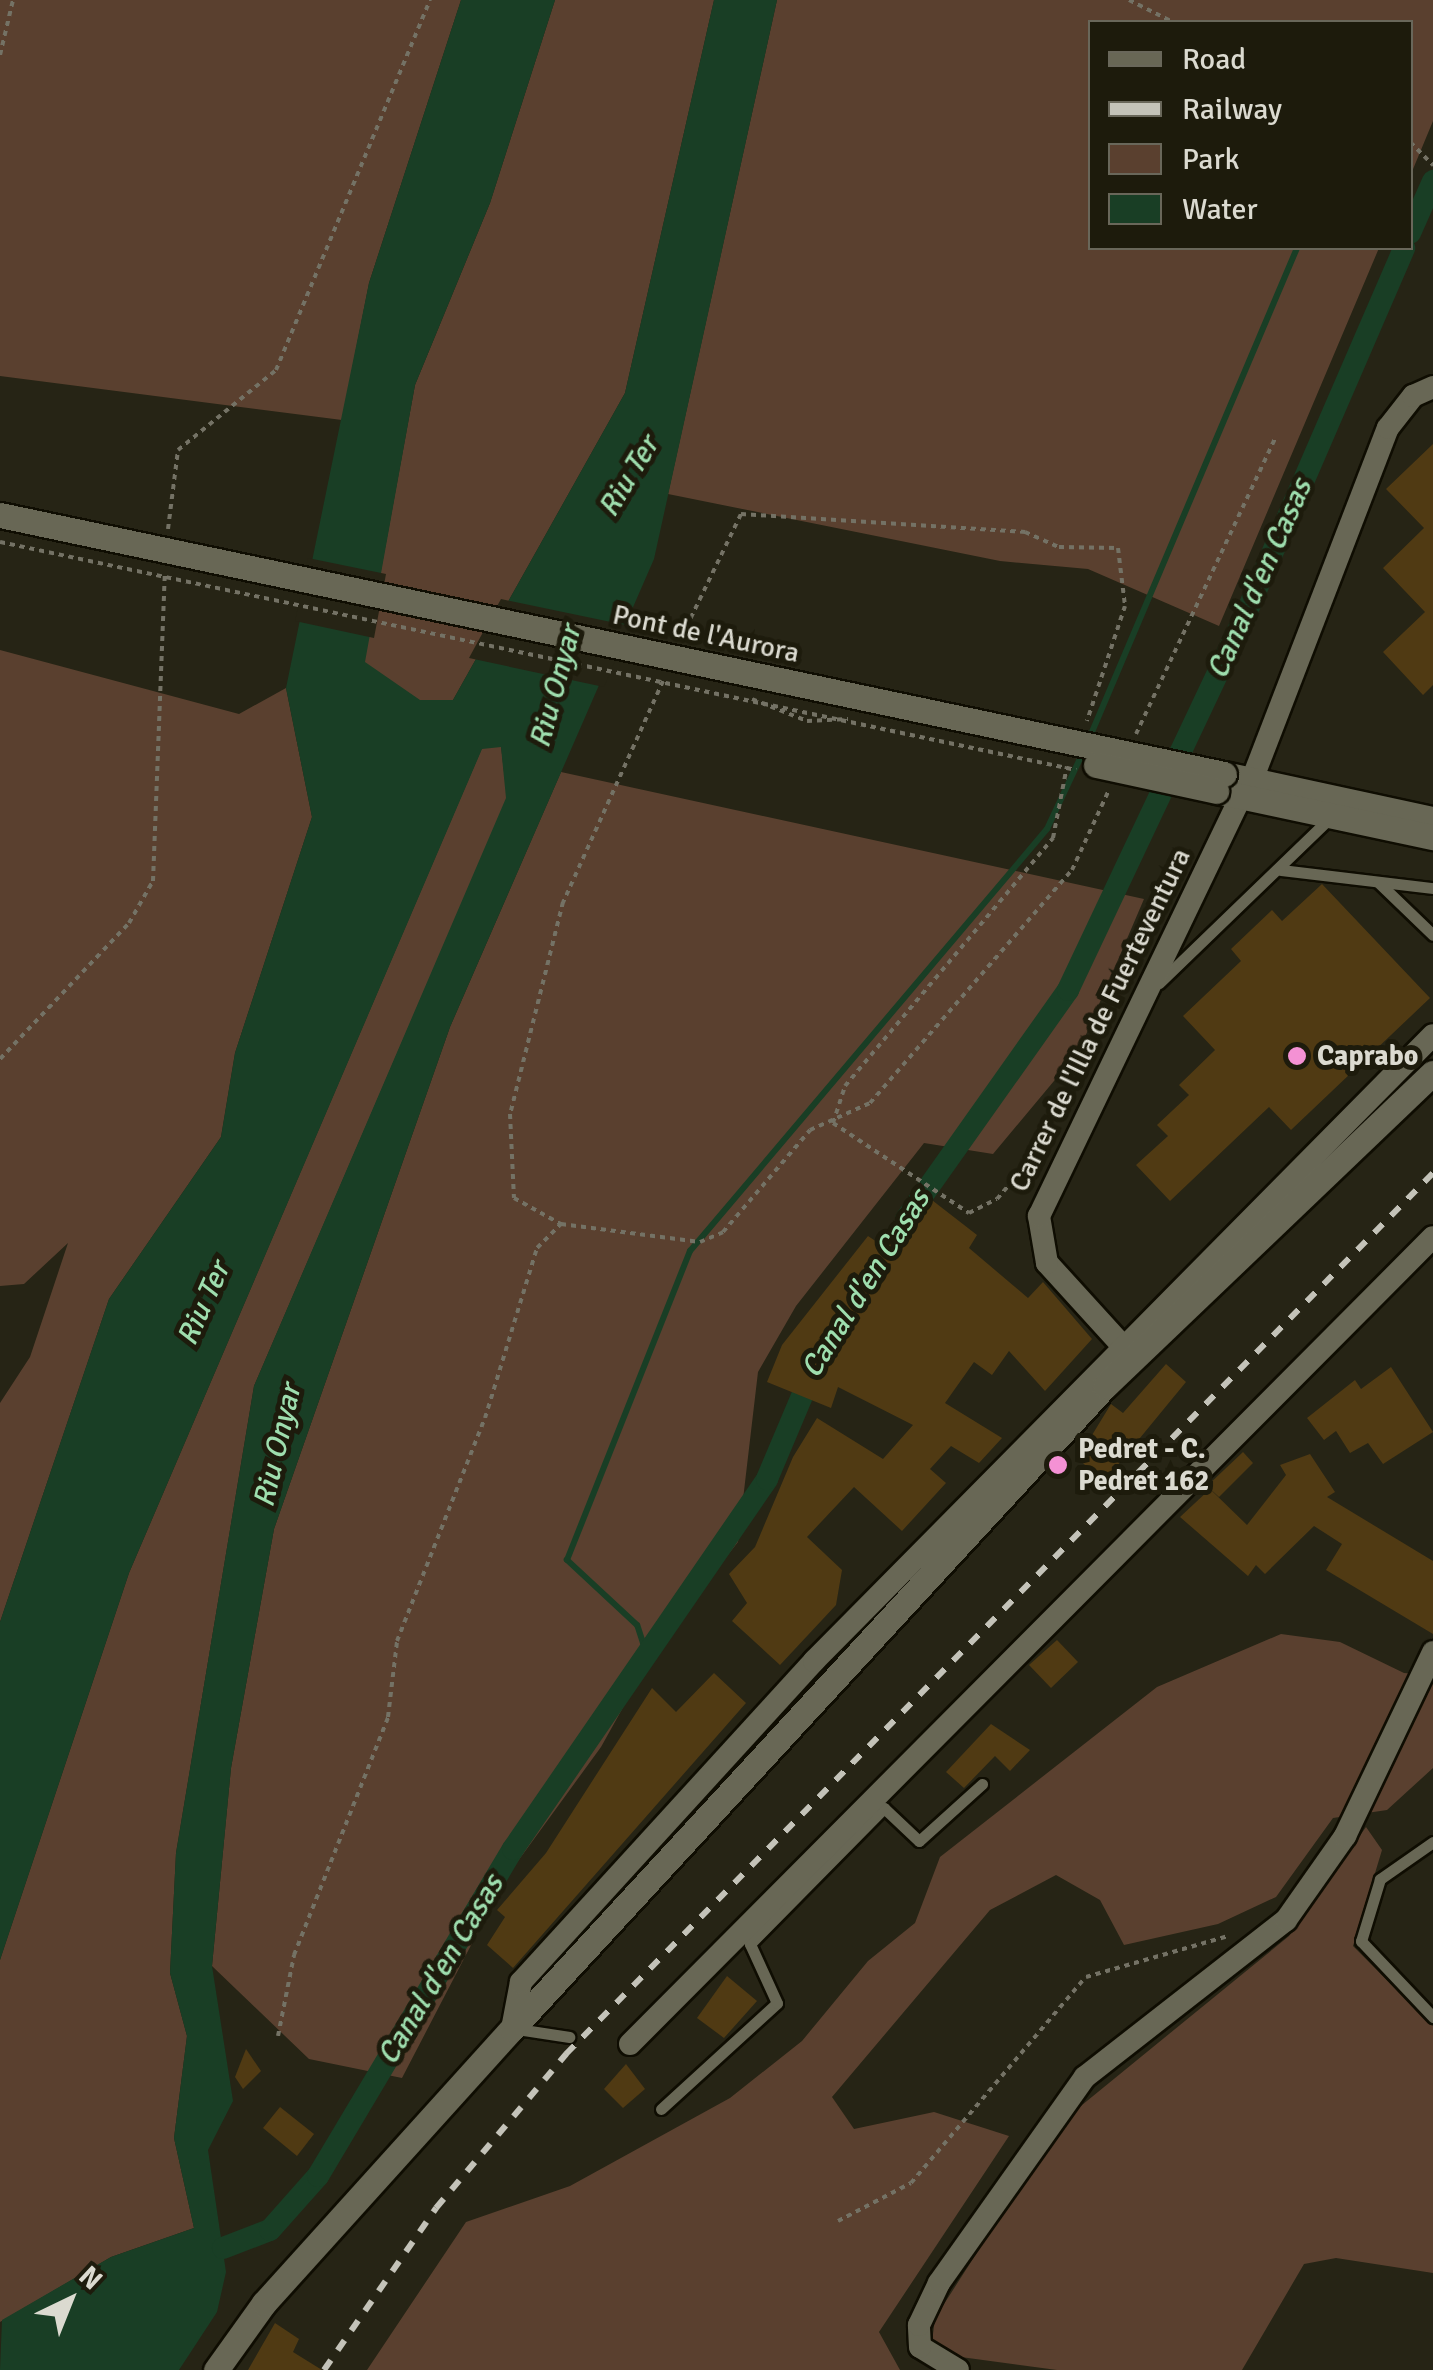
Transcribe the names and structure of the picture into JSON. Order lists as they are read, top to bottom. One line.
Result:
{"streets":{"main road":["Pont de l'Aurora"],"street":["Carrer de l'Illa de Fuerteventura"]},"crossings":[["Pont de l'Aurora","Carrer de l'Illa de Fuerteventura"]],"water":["Riu Ter","Canal d'en Casas","Riu Onyar"],"places":["Caprabo","Pedret - C. Pedret 162"],"legend":["Road","Railway","Park","Water"],"north":"top right"}
